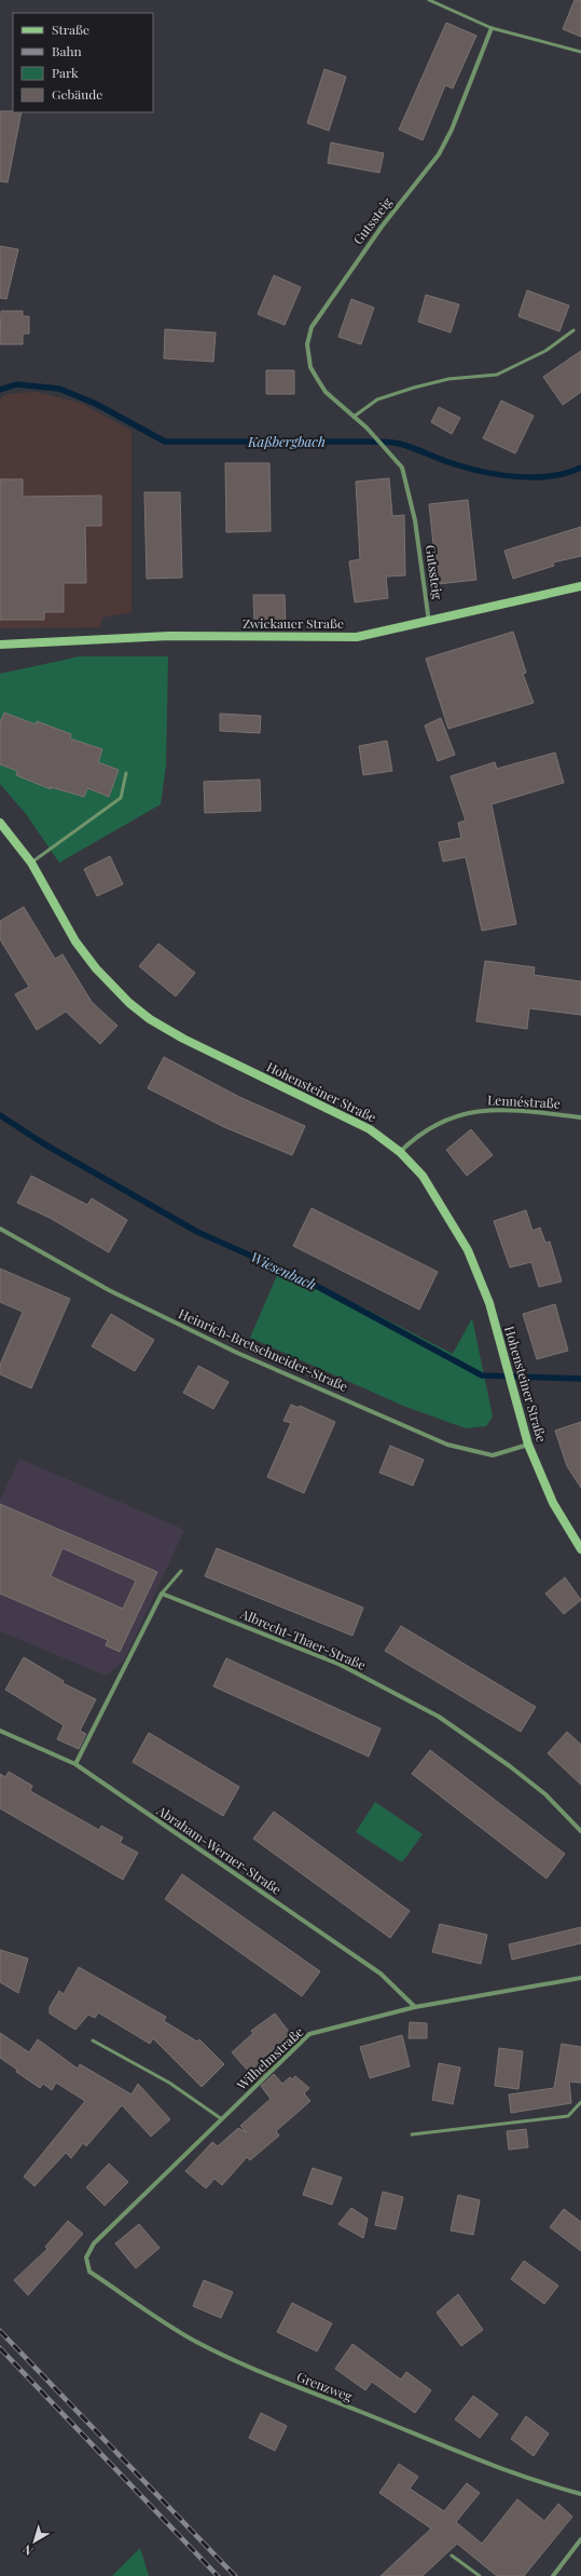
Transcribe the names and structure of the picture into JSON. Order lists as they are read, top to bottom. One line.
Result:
{"streets":{"main road":["Zwickauer Straße","Hohensteiner Straße"],"street":["Gutssteig","Lennéstraße","Heinrich-Bretschneider-Straße","Albrecht-Thaer-Straße","Abraham-Werner-Straße","Wilhelmstraße","Grenzweg"]},"crossings":[["Gutssteig","Zwickauer Straße"],["Hohensteiner Straße","Lennéstraße"],["Hohensteiner Straße","Heinrich-Bretschneider-Straße"],["Abraham-Werner-Straße","Wilhelmstraße"],["Wilhelmstraße","Grenzweg"]],"water":["Kaßbergbach","Wiesenbach"],"legend":["Straße","Bahn","Park","Gebäude"],"north":"bottom left"}
